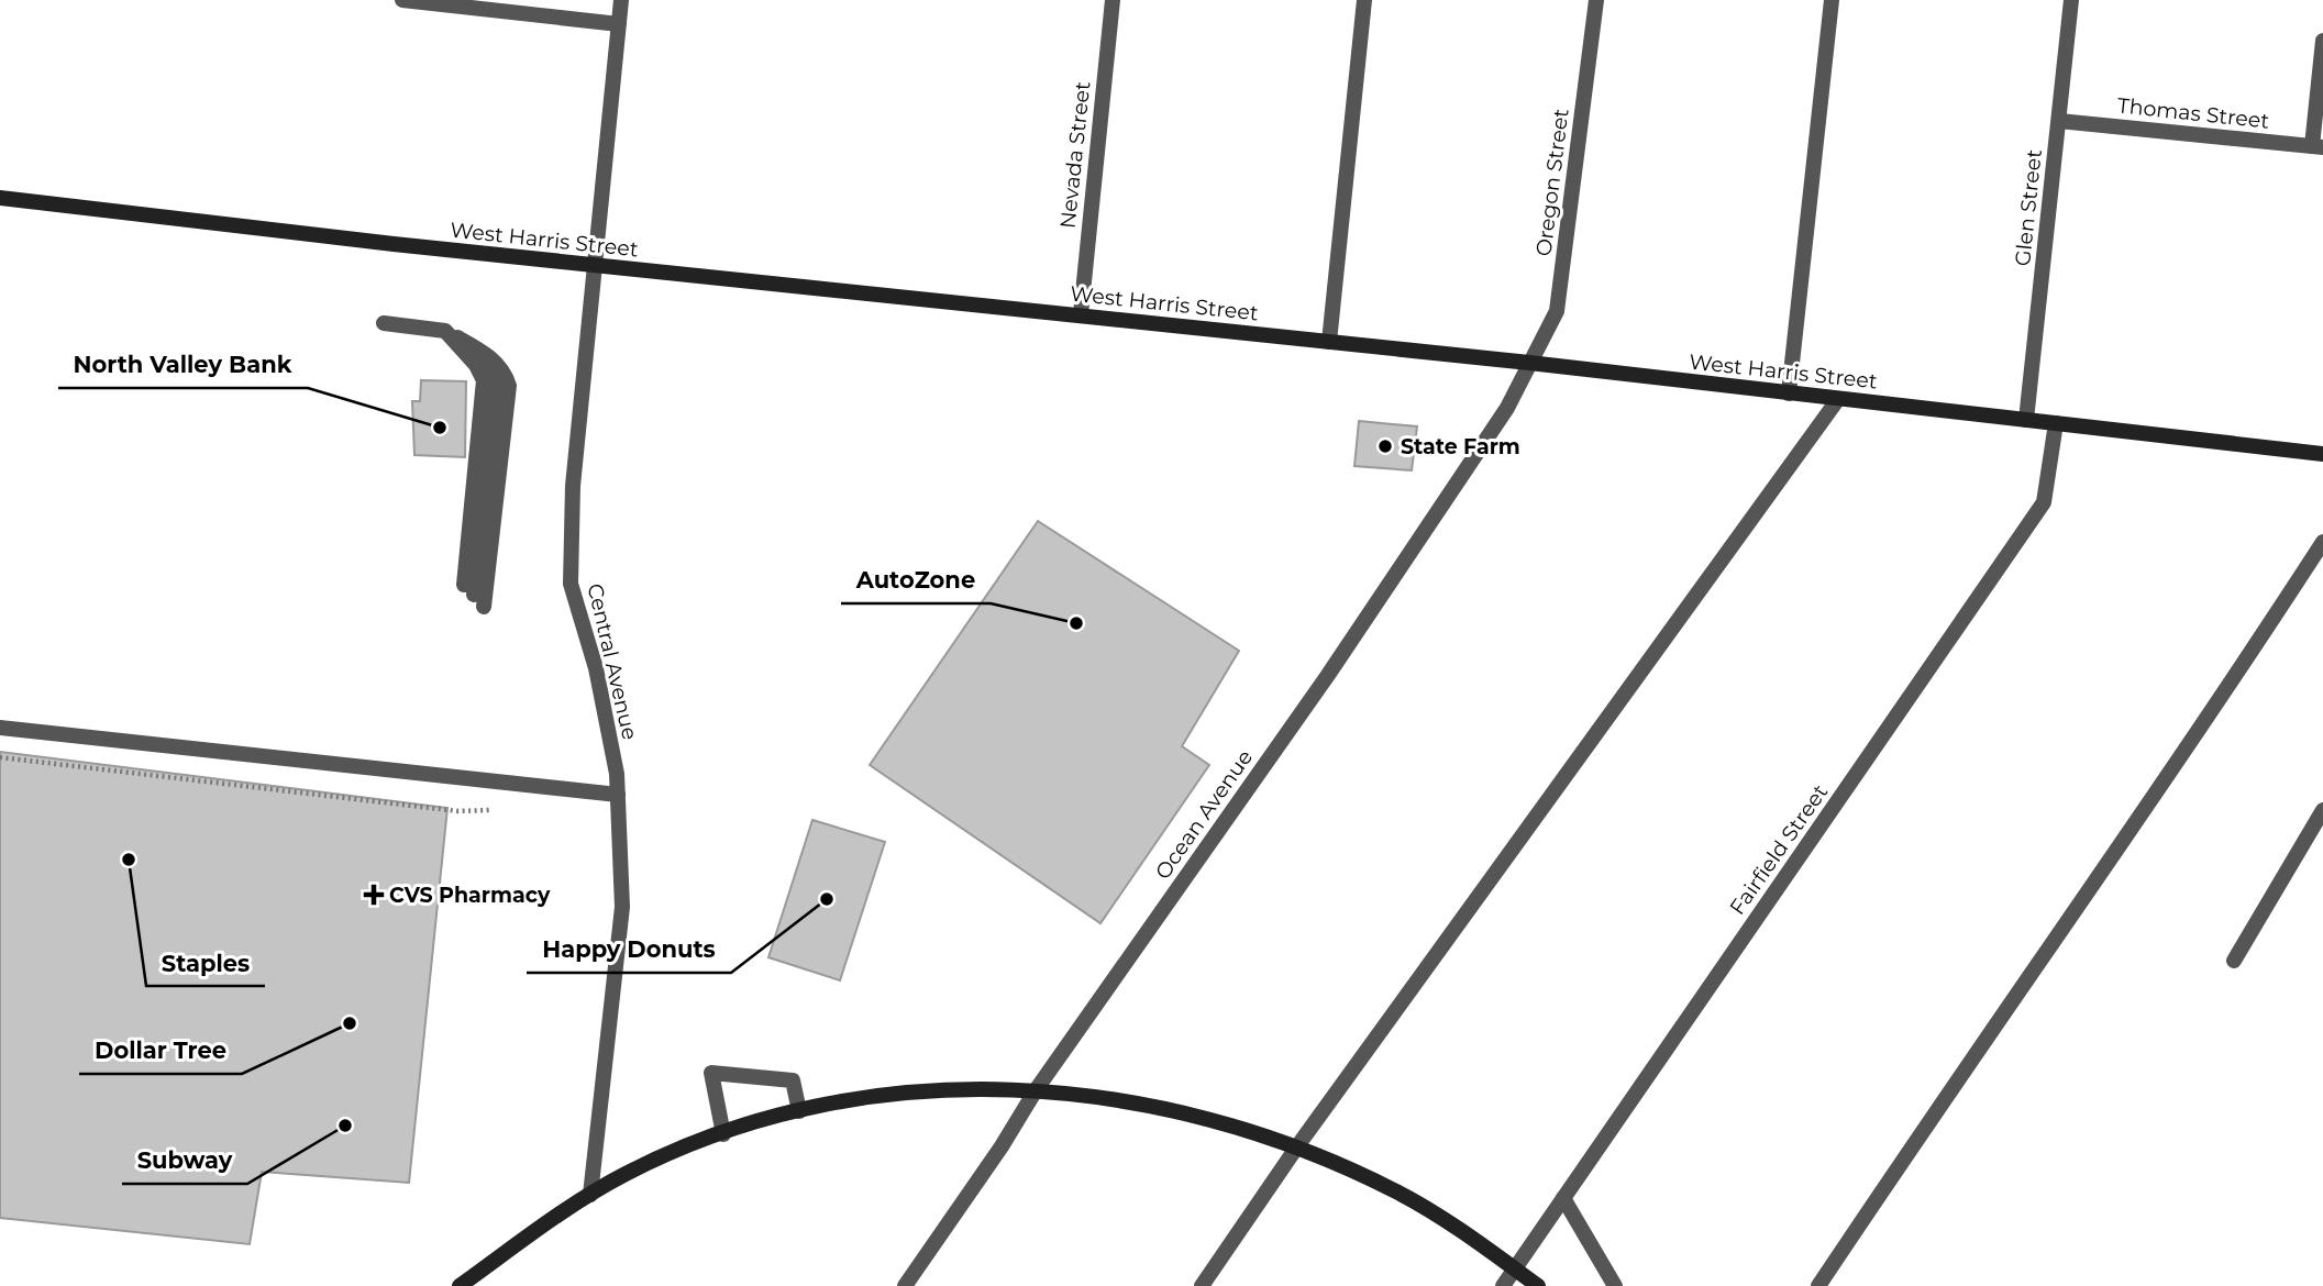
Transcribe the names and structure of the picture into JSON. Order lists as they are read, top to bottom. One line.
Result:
{"streets":{"main road":["West Harris Street"],"street":["Thomas Street","Nevada Street","Oregon Street","Glen Street","Central Avenue","Ocean Avenue","Fairfield Street"]},"crossings":[["Thomas Street","Glen Street"],["Nevada Street","West Harris Street"],["Oregon Street","West Harris Street"],["Oregon Street","Ocean Avenue"],["Glen Street","West Harris Street"],["West Harris Street","Central Avenue"],["West Harris Street","Ocean Avenue"],["West Harris Street","Fairfield Street"]],"places":{"other":["North Valley Bank","State Farm","AutoZone","Staples","Happy Donuts","Dollar Tree","Subway"],"health":["CVS Pharmacy"]}}
